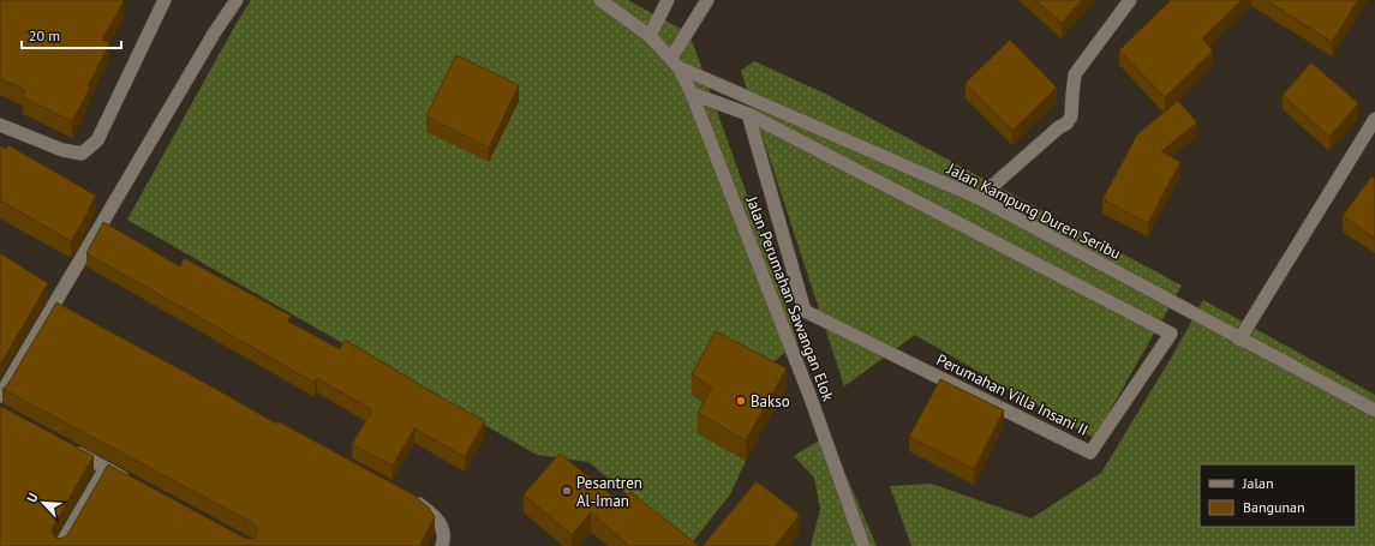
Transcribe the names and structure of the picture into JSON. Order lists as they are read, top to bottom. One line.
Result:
{"streets":{"street":["Jalan Kampung Duren Seribu","Jalan Perumahan Sawangan Elok","Perumahan Villa Insani II"]},"crossings":[["Jalan Kampung Duren Seribu","Jalan Perumahan Sawangan Elok"],["Jalan Perumahan Sawangan Elok","Perumahan Villa Insani II"]],"places":["Bakso","Pesantren Al-Iman"],"legend":["Jalan","Bangunan"],"scale_bar":"20 m","north":"top left"}
